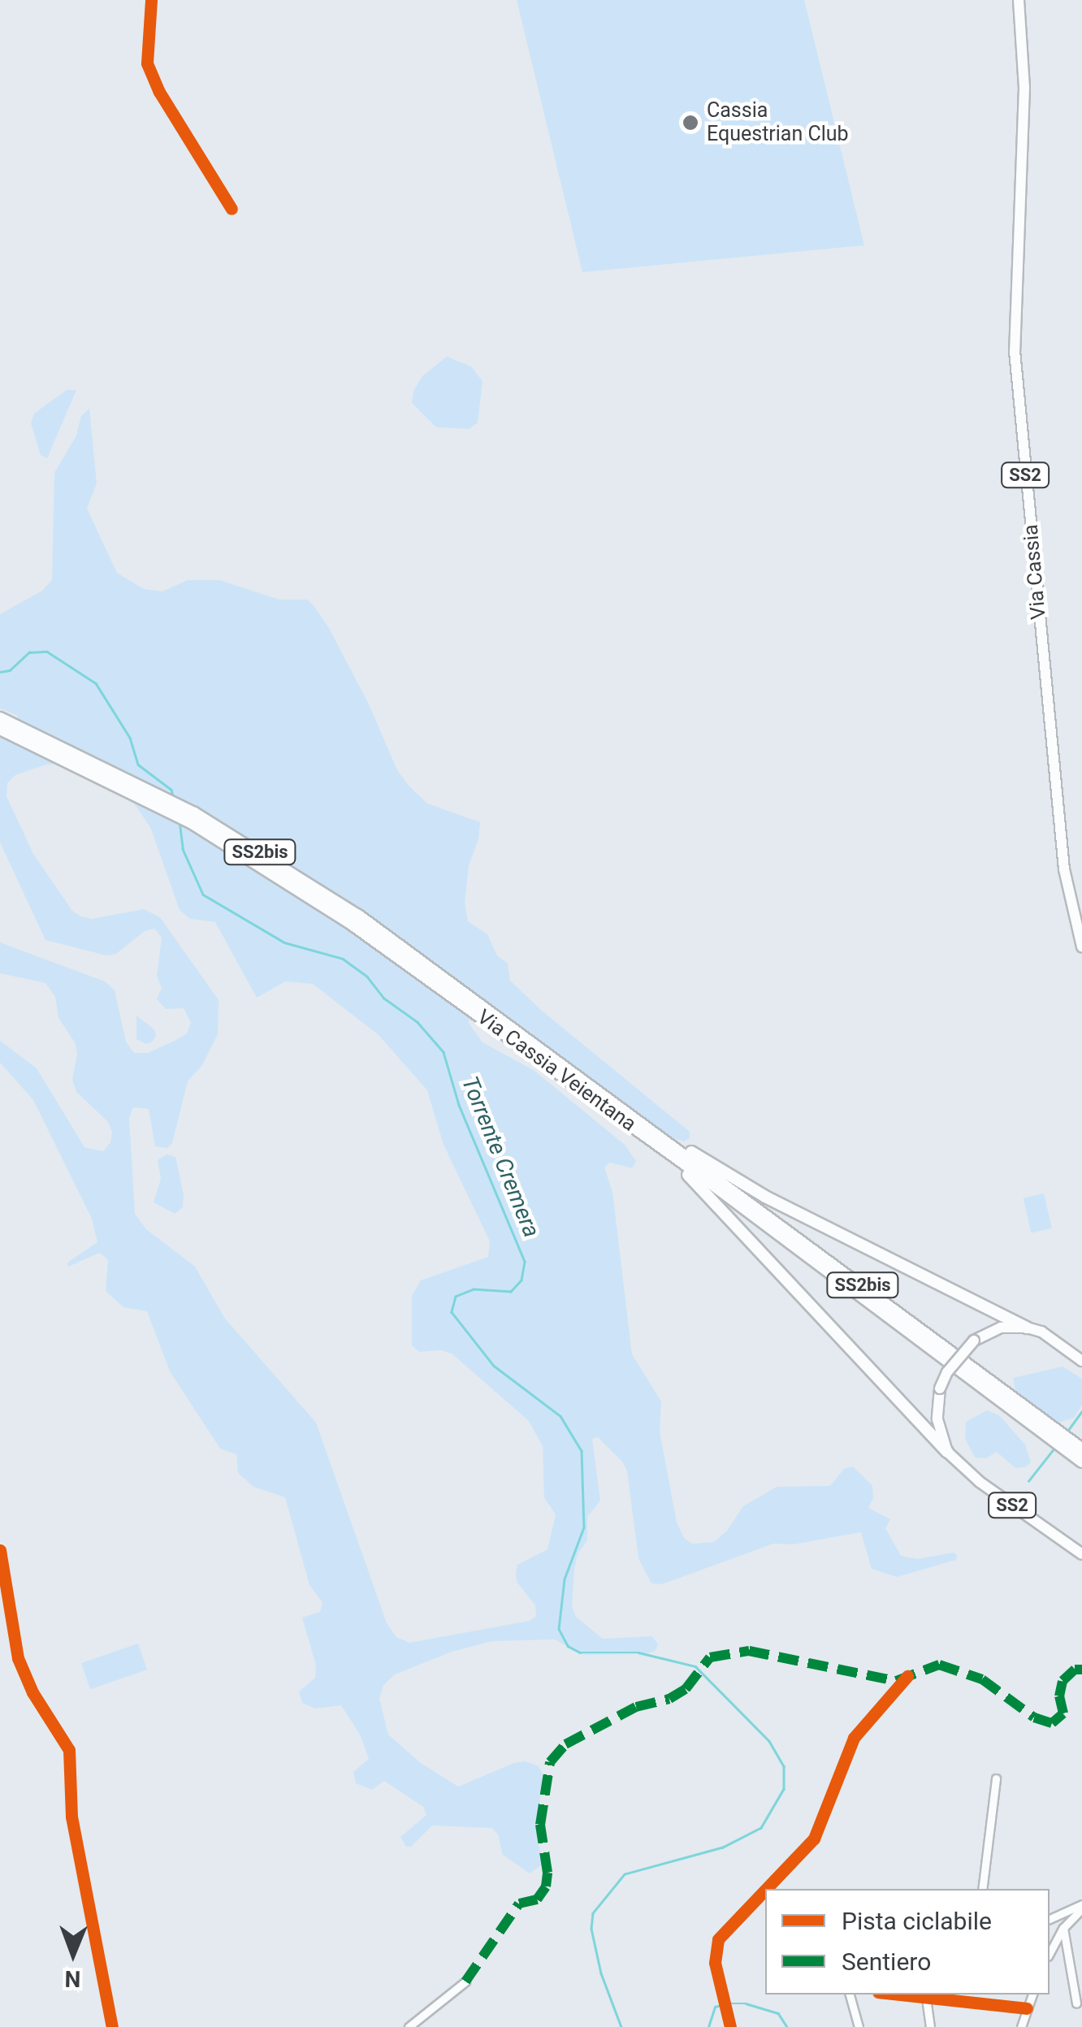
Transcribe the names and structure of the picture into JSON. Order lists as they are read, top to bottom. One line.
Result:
{"streets":{"highway":["SS2bis","Via Cassia Veientana"],"main road":["SS2","Via Cassia"]},"water":["Torrente Cremera"],"places":["Cassia Equestrian Club"],"legend":["Pista ciclabile","Sentiero"],"north":"bottom"}
